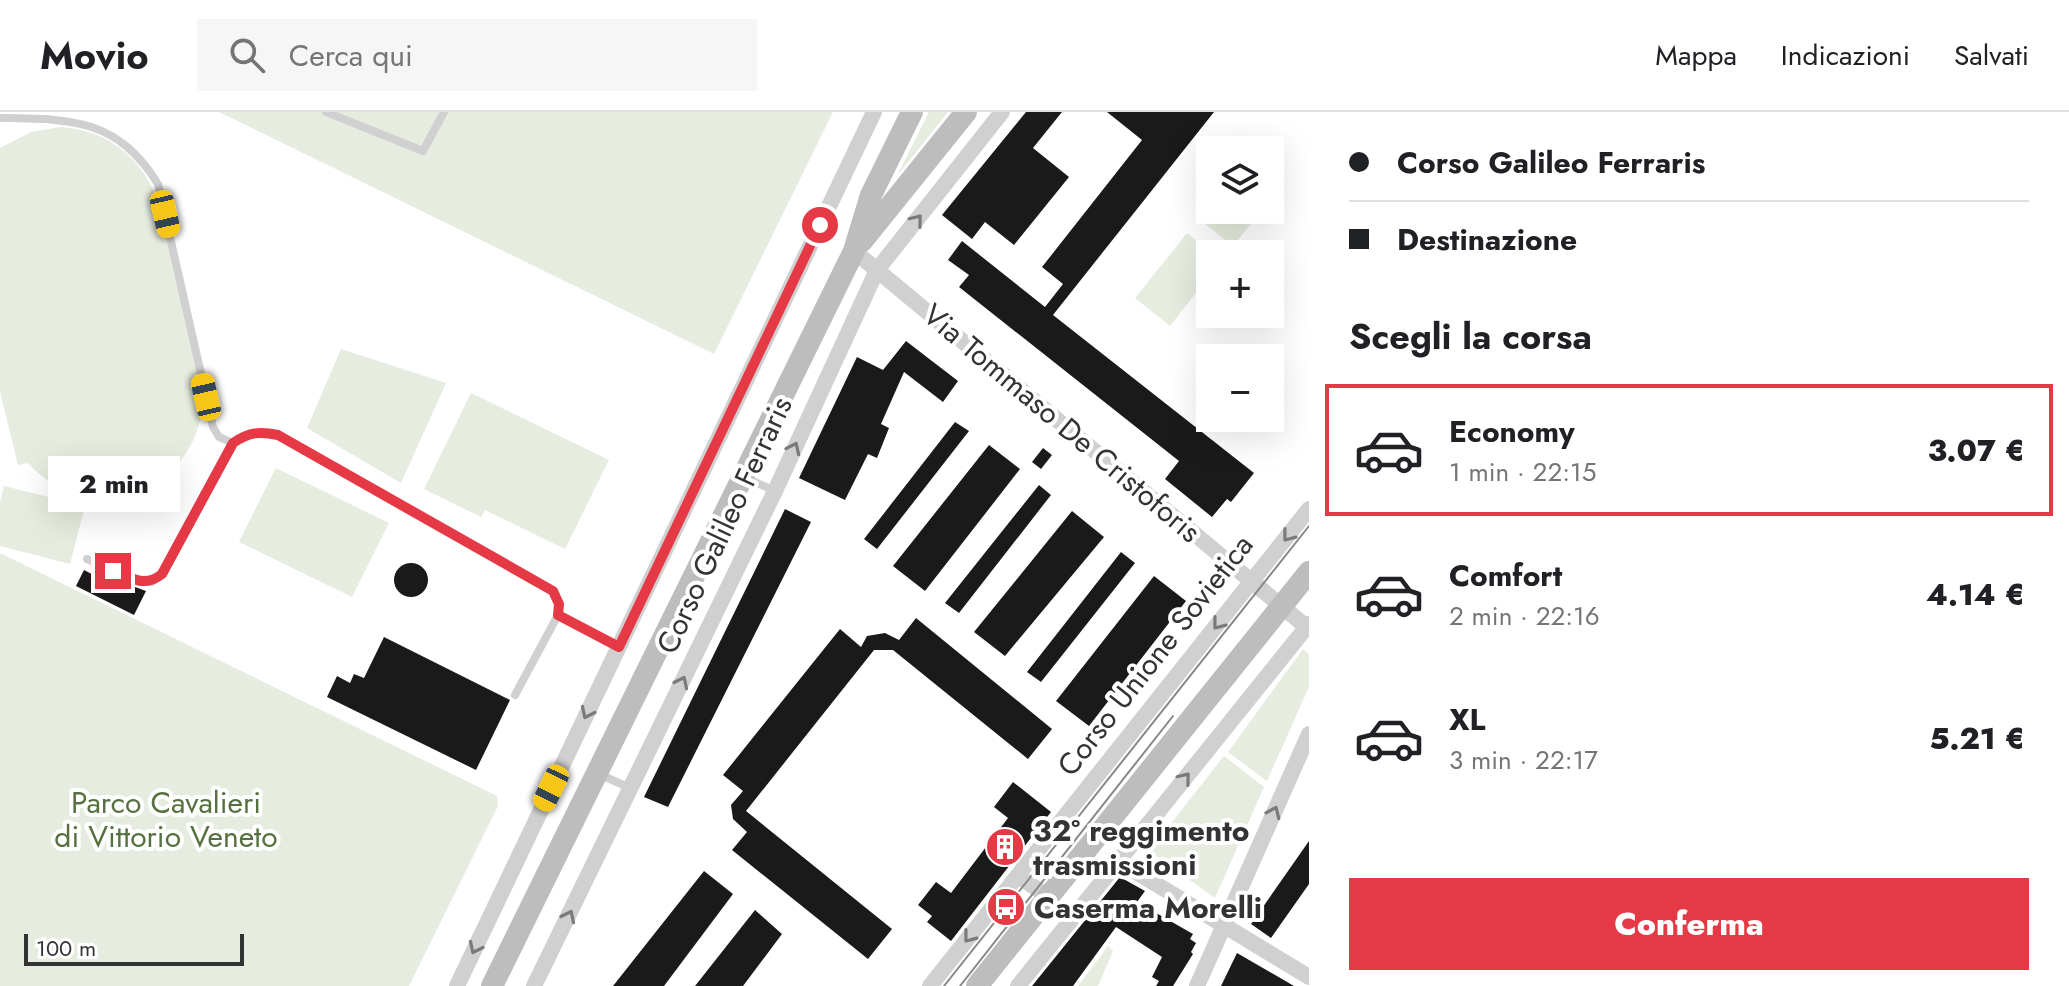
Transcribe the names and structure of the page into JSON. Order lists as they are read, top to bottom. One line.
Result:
{"streets":{"main road":["Corso Galileo Ferraris"],"street":["Via Tommaso De Cristoforis","Corso Unione Sovietica"]},"crossings":[["Via Tommaso De Cristoforis","Corso Galileo Ferraris"],["Via Tommaso De Cristoforis","Corso Unione Sovietica"]],"parks":["Parco Cavalieri di Vittorio Veneto"],"places":{"building":["32° reggimento trasmissioni"],"bus stop":["Caserma Morelli"]},"scale_bar":"100 m","page":{"header":"Movio","search":"Cerca qui","nav":["Mappa","Indicazioni","Salvati"],"banner":["Corso Galileo Ferraris","Destinazione"],"map_buttons":["+","−"],"heading":"Scegli la corsa","list":[{"name":"Economy","note":"1 min · 22:15","value":"3.07 €"},{"name":"Comfort","note":"2 min · 22:16","value":"4.14 €"},{"name":"XL","note":"3 min · 22:17","value":"5.21 €"}],"bubble":"2 min","buttons":"Conferma","scale":"100 m"}}
